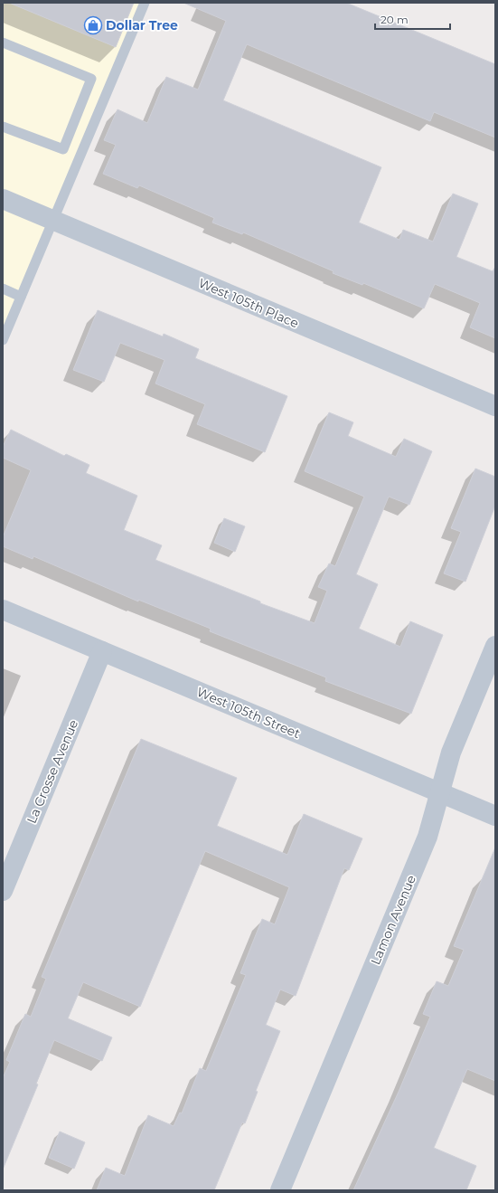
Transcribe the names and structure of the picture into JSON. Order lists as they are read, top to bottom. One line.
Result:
{"streets":{"street":["West 105th Place","West 105th Street","La Crosse Avenue","Lamon Avenue"]},"crossings":[["West 105th Street","La Crosse Avenue"],["West 105th Street","Lamon Avenue"]],"places":{"shop":["Dollar Tree"]},"scale_bar":"20 m"}
